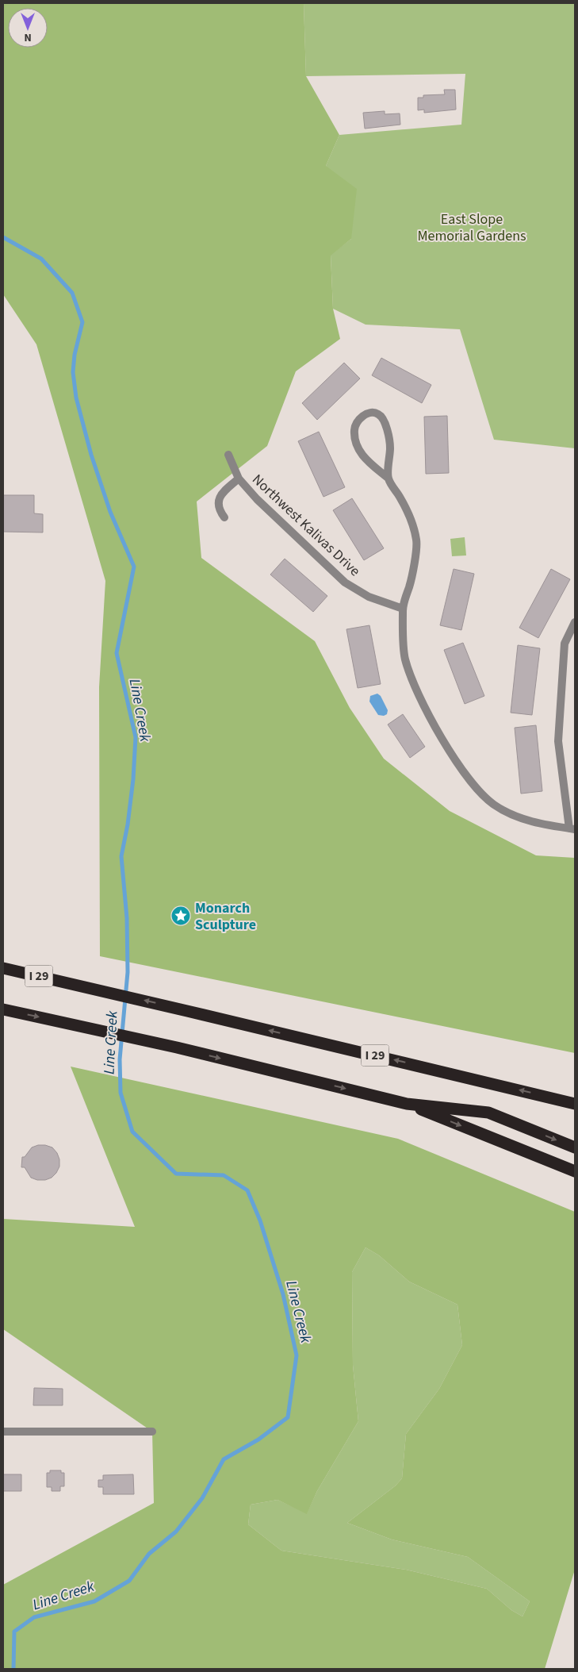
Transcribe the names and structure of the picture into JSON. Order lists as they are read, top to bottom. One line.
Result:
{"streets":{"highway":["I 29"],"street":["Northwest Kalivas Drive"]},"water":["Line Creek"],"parks":["East Slope Memorial Gardens"],"places":{"place":["Monarch Sculpture"]},"north":"bottom"}
